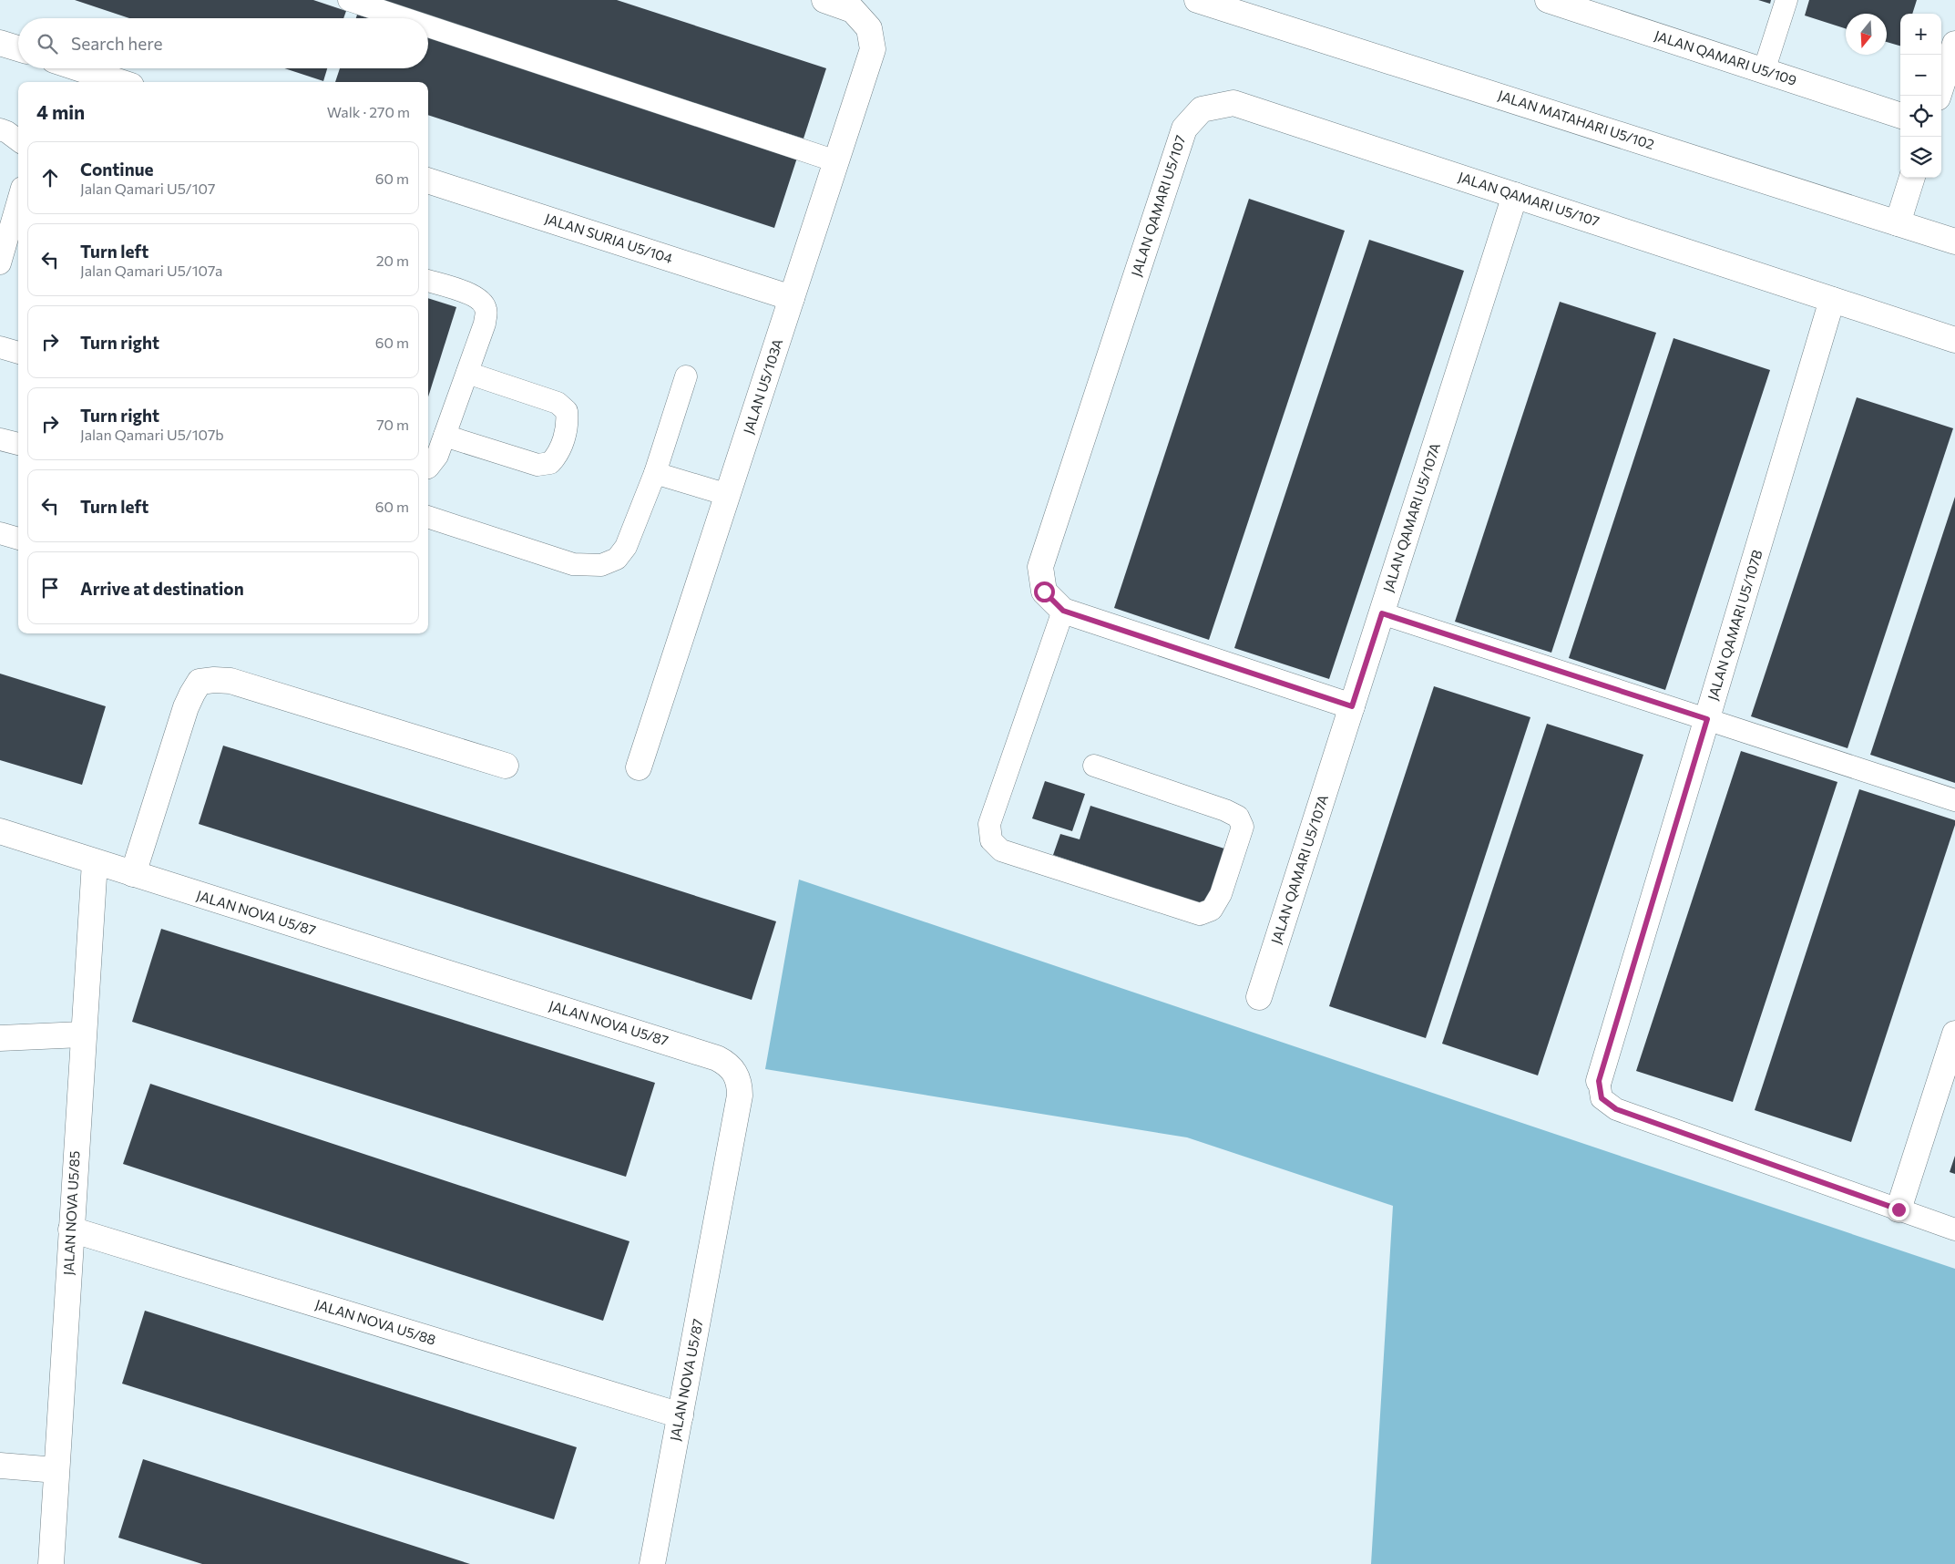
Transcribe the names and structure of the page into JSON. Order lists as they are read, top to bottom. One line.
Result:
{"streets":{"street":["JALAN QAMARI U5/109","JALAN MATAHARI U5/102","JALAN QAMARI U5/107","JALAN SURIA U5/104","JALAN U5/103A","JALAN QAMARI U5/107A","JALAN QAMARI U5/107B","JALAN NOVA U5/87","JALAN NOVA U5/85","JALAN NOVA U5/88"]},"crossings":[["JALAN QAMARI U5/107","JALAN QAMARI U5/107A"],["JALAN QAMARI U5/107","JALAN QAMARI U5/107B"],["JALAN SURIA U5/104","JALAN U5/103A"],["JALAN NOVA U5/87","JALAN NOVA U5/85"],["JALAN NOVA U5/87","JALAN NOVA U5/88"],["JALAN NOVA U5/85","JALAN NOVA U5/88"]],"north":"bottom","page":{"map_buttons":["+","−"],"search":"Search here","heading":["4 min","Walk · 270 m"],"list":[["Continue","Jalan Qamari U5/107","60 m"],["Turn left","Jalan Qamari U5/107a","20 m"],["Turn right","60 m"],["Turn right","Jalan Qamari U5/107b","70 m"],["Turn left","60 m"],"Arrive at destination"]}}
